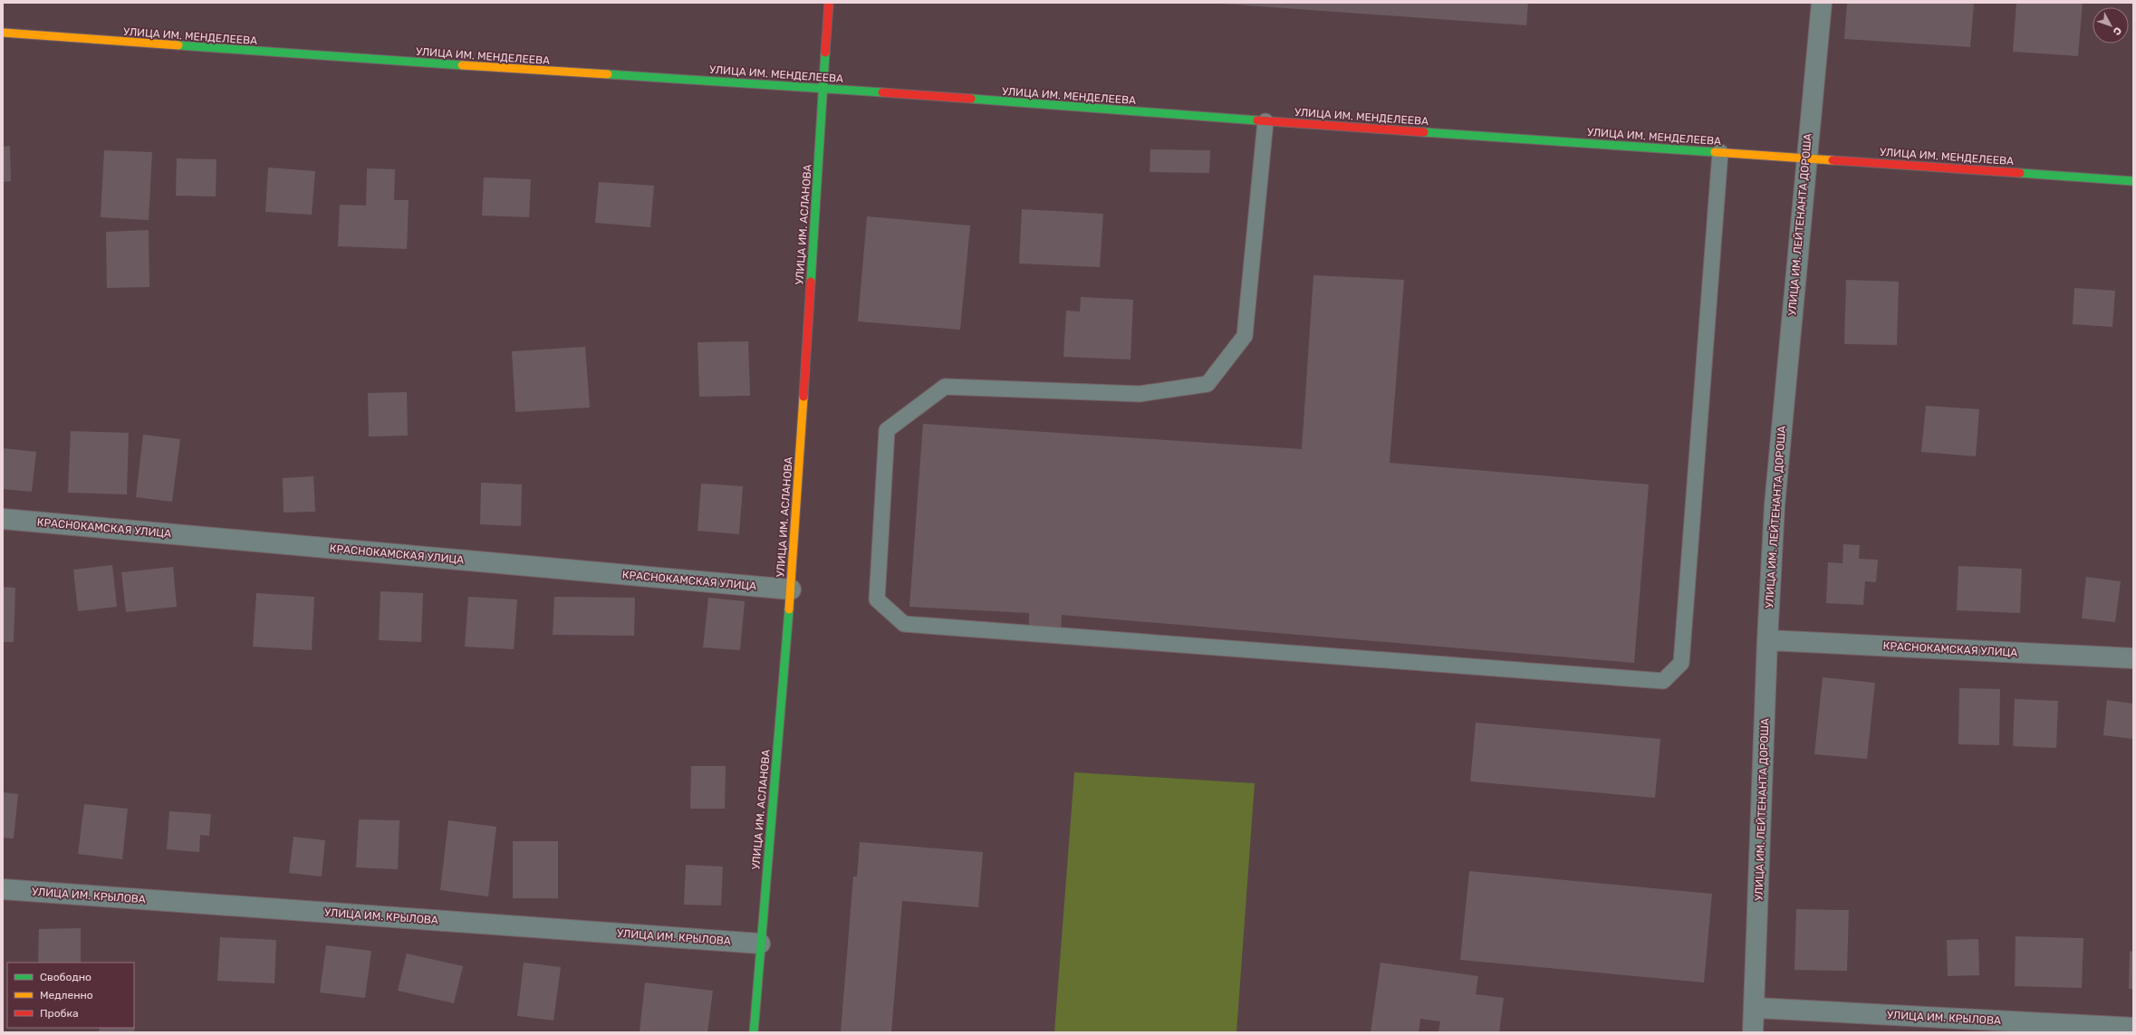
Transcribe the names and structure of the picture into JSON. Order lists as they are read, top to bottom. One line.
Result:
{"streets":{"main road":["УЛИЦА ИМ. МЕНДЕЛЕЕВА","УЛИЦА ИМ. АСЛАНОВА"],"street":["УЛИЦА ИМ. ЛЕЙТЕНАНТА ДОРОША","КРАСНОКАМСКАЯ УЛИЦА","УЛИЦА ИМ. КРЫЛОВА"]},"crossings":[["УЛИЦА ИМ. МЕНДЕЛЕЕВА","УЛИЦА ИМ. АСЛАНОВА"],["УЛИЦА ИМ. МЕНДЕЛЕЕВА","УЛИЦА ИМ. ЛЕЙТЕНАНТА ДОРОША"],["УЛИЦА ИМ. АСЛАНОВА","КРАСНОКАМСКАЯ УЛИЦА"],["УЛИЦА ИМ. АСЛАНОВА","УЛИЦА ИМ. КРЫЛОВА"],["УЛИЦА ИМ. ЛЕЙТЕНАНТА ДОРОША","КРАСНОКАМСКАЯ УЛИЦА"],["УЛИЦА ИМ. ЛЕЙТЕНАНТА ДОРОША","УЛИЦА ИМ. КРЫЛОВА"]],"legend":["Свободно","Медленно","Пробка"],"north":"bottom right"}
